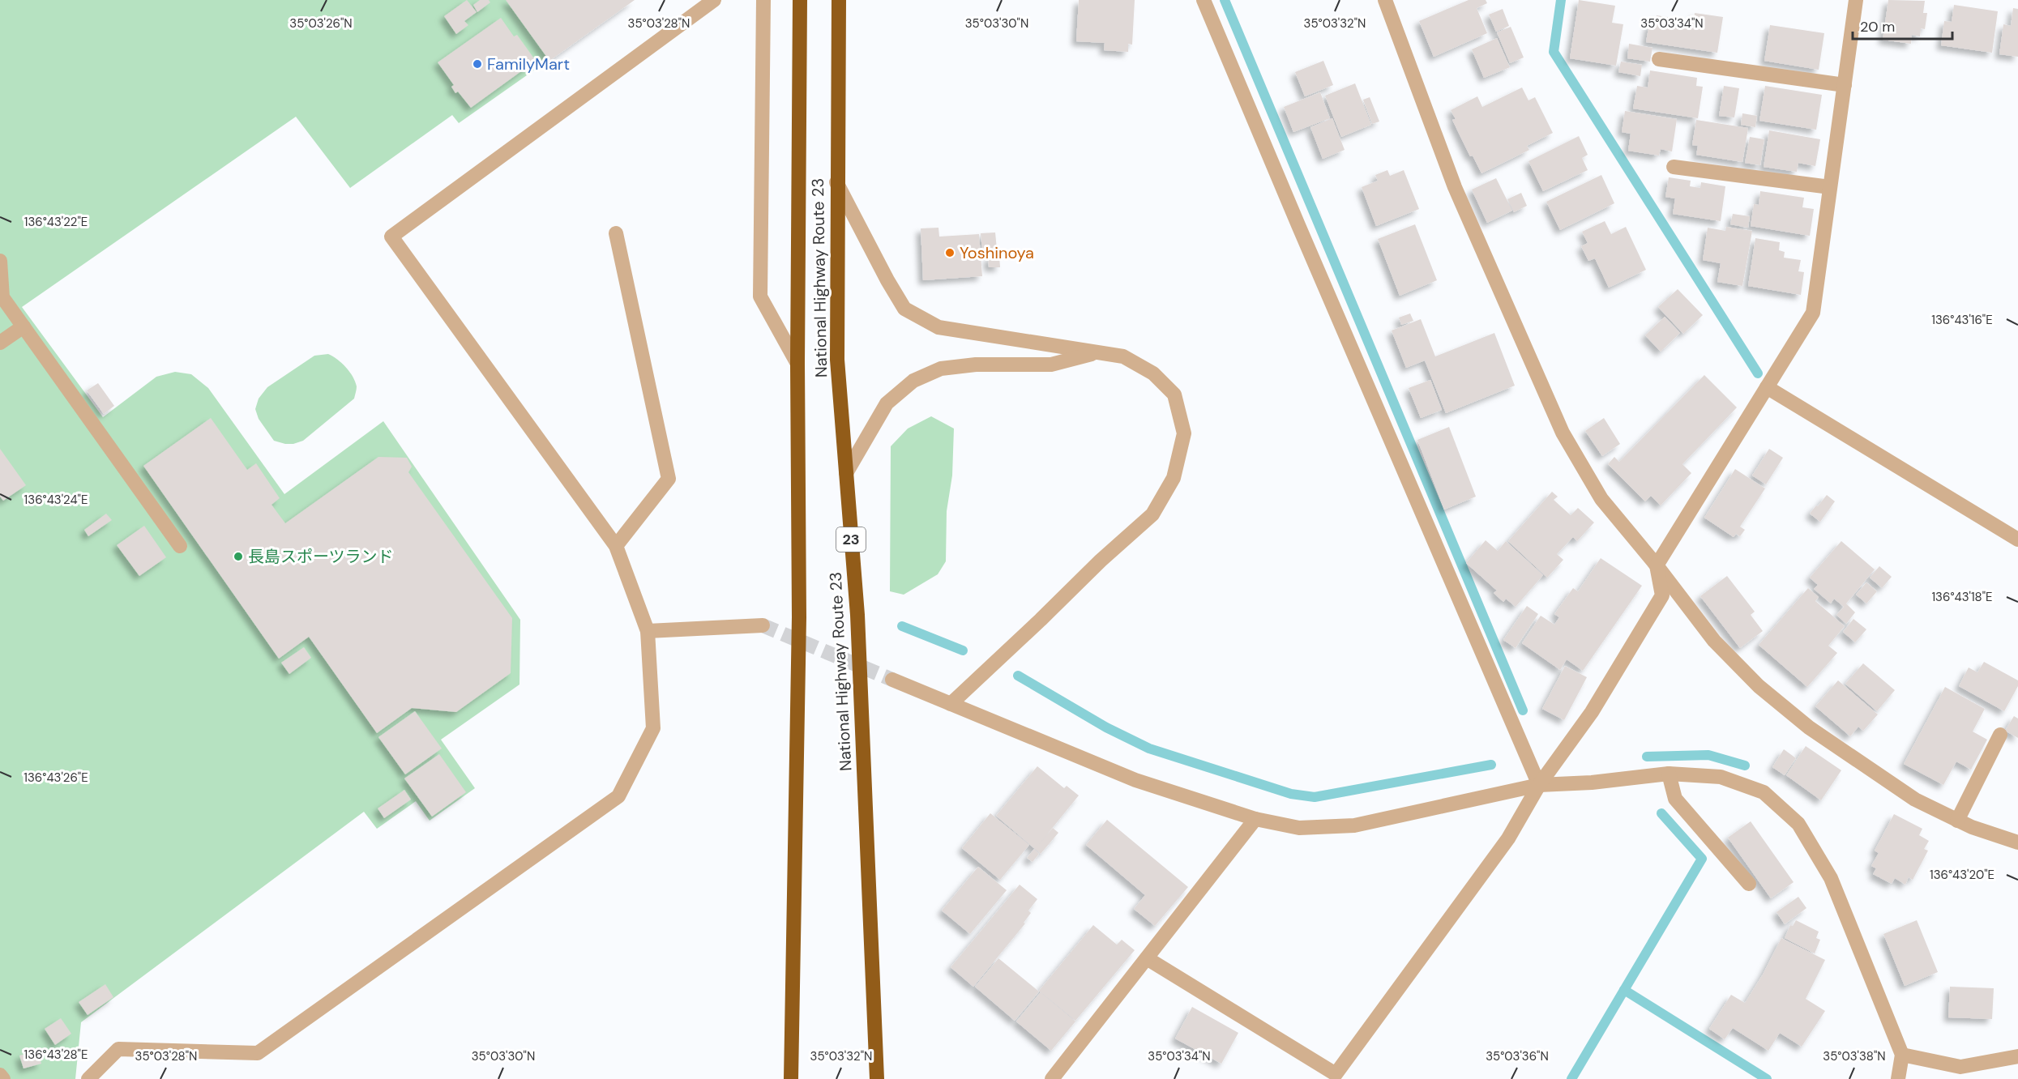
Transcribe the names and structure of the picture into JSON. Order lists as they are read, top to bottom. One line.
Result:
{"streets":{"highway":["National Highway Route 23","23"]},"places":["FamilyMart","Yoshinoya","長島スポーツランド"],"scale_bar":"20 m","coordinates":["35°03'26\"N","35°03'28\"N","35°03'30\"N","35°03'32\"N","35°03'34\"N","136°43'22\"E","136°43'16\"E","136°43'24\"E","136°43'18\"E","136°43'26\"E","136°43'20\"E","136°43'28\"E","35°03'36\"N","35°03'38\"N"]}
